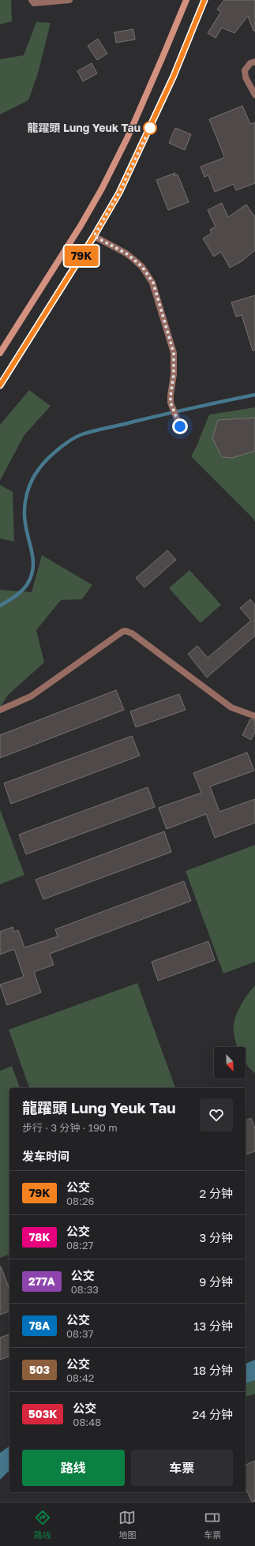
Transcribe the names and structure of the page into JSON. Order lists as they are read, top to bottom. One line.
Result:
{"places":["龍躍頭 Lung Yeuk Tau"],"lines":["bus line 79K"],"north":"bottom right","page":{"on_map":"79K","heading":[["龍躍頭 Lung Yeuk Tau","步行 · 3 分钟 · 190 m"],"发车时间"],"list":[{"mark":"79K","name":"公交","note":"08:26","value":"2 分钟"},{"mark":"78K","name":"公交","note":"08:27","value":"3 分钟"},{"mark":"277A","name":"公交","note":"08:33","value":"9 分钟"},{"mark":"78A","name":"公交","note":"08:37","value":"13 分钟"},{"mark":"503","name":"公交","note":"08:42","value":"18 分钟"},{"mark":"503K","name":"公交","note":"08:48","value":"24 分钟"}],"buttons":["路线","车票"],"tabs":["路线","地图","车票"]}}
